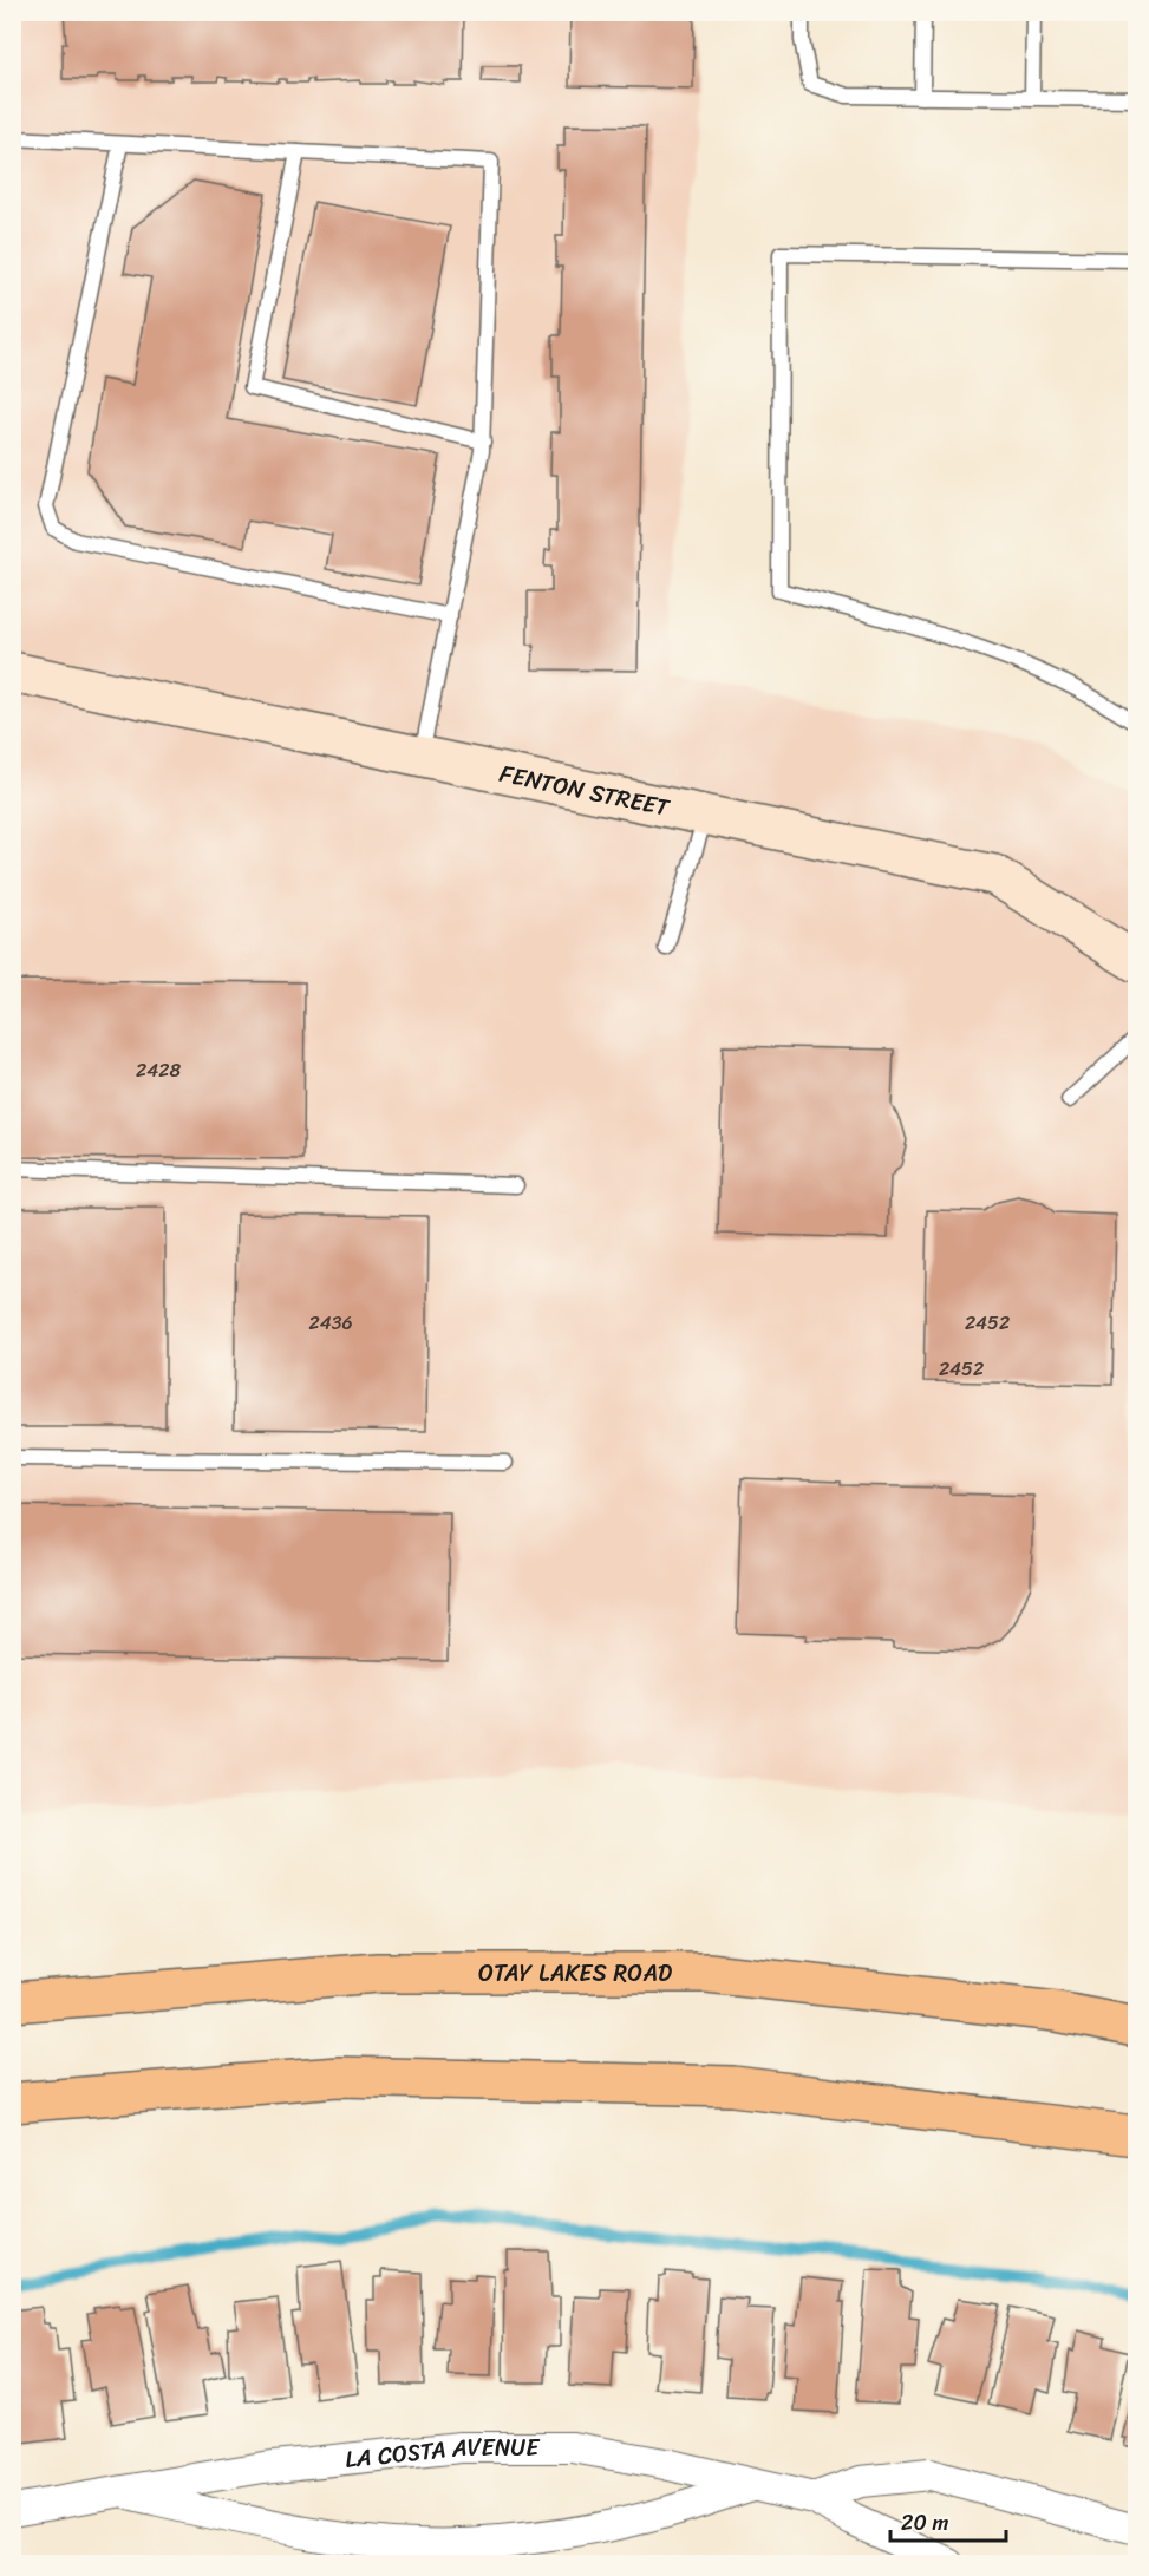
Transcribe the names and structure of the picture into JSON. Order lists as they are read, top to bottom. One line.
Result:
{"streets":{"main road":["OTAY LAKES ROAD"],"street":["FENTON STREET","LA COSTA AVENUE"]},"house_numbers":["2428","2436","2452","2452"],"scale_bar":"20 m"}
